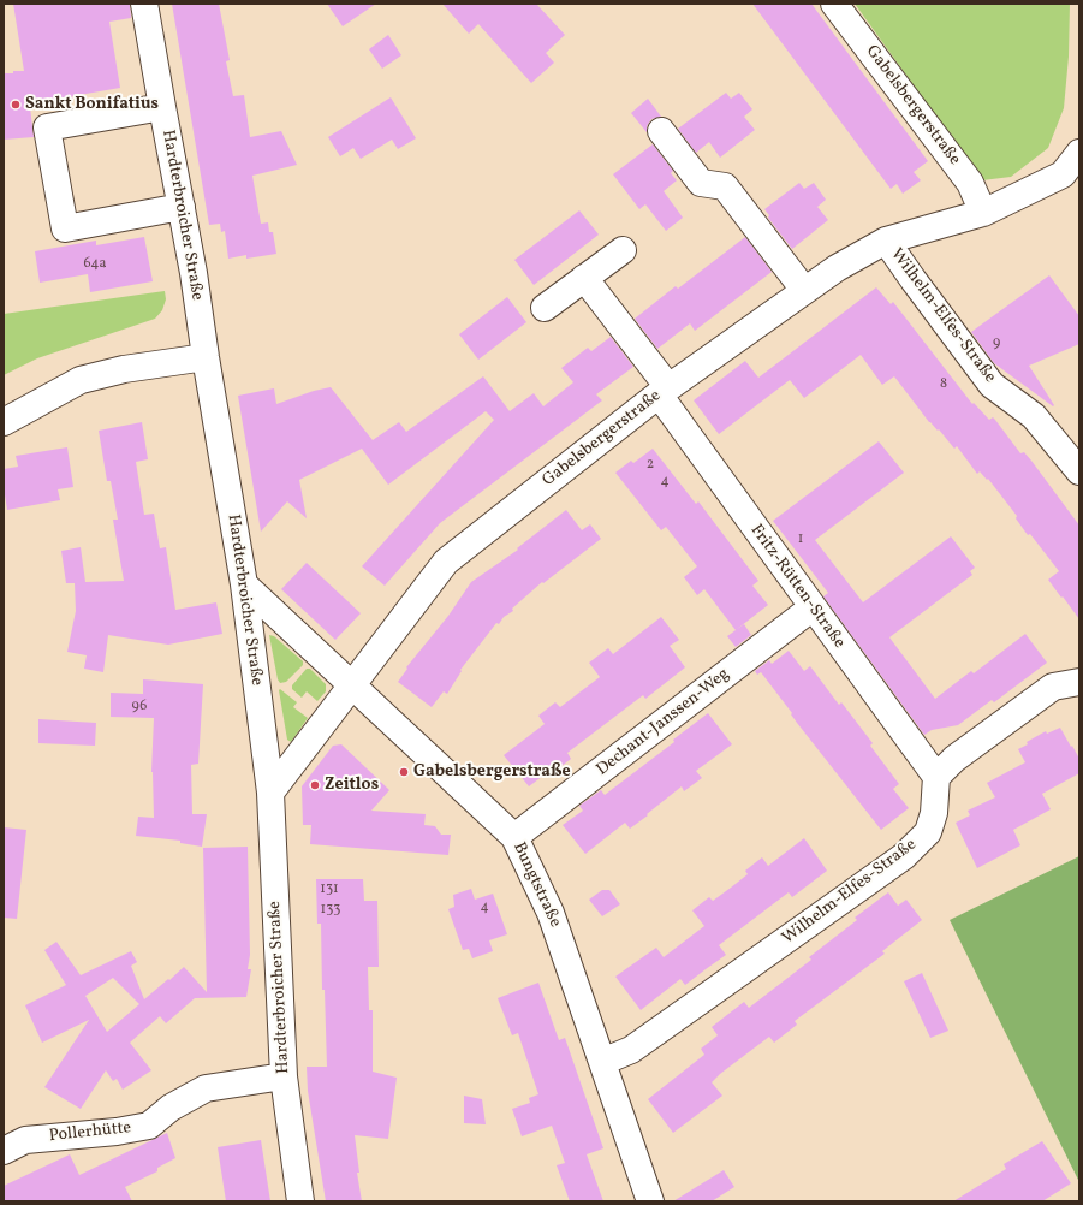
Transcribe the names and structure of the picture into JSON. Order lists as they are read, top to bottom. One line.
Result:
{"streets":{"street":["Gabelsbergerstraße","Hardterbroicher Straße","Wilhelm-Elfes-Straße","Fritz-Rütten-Straße","Dechant-Janssen-Weg","Bungtstraße","Pollerhütte"]},"crossings":[["Gabelsbergerstraße","Hardterbroicher Straße"],["Gabelsbergerstraße","Wilhelm-Elfes-Straße"],["Gabelsbergerstraße","Fritz-Rütten-Straße"],["Gabelsbergerstraße","Bungtstraße"],["Hardterbroicher Straße","Bungtstraße"],["Hardterbroicher Straße","Pollerhütte"],["Wilhelm-Elfes-Straße","Fritz-Rütten-Straße"],["Wilhelm-Elfes-Straße","Bungtstraße"],["Fritz-Rütten-Straße","Dechant-Janssen-Weg"],["Dechant-Janssen-Weg","Bungtstraße"]],"places":["Sankt Bonifatius","Gabelsbergerstraße","Zeitlos"],"house_numbers":["64a","9","8","2","4","1","96","131","4","133"]}
